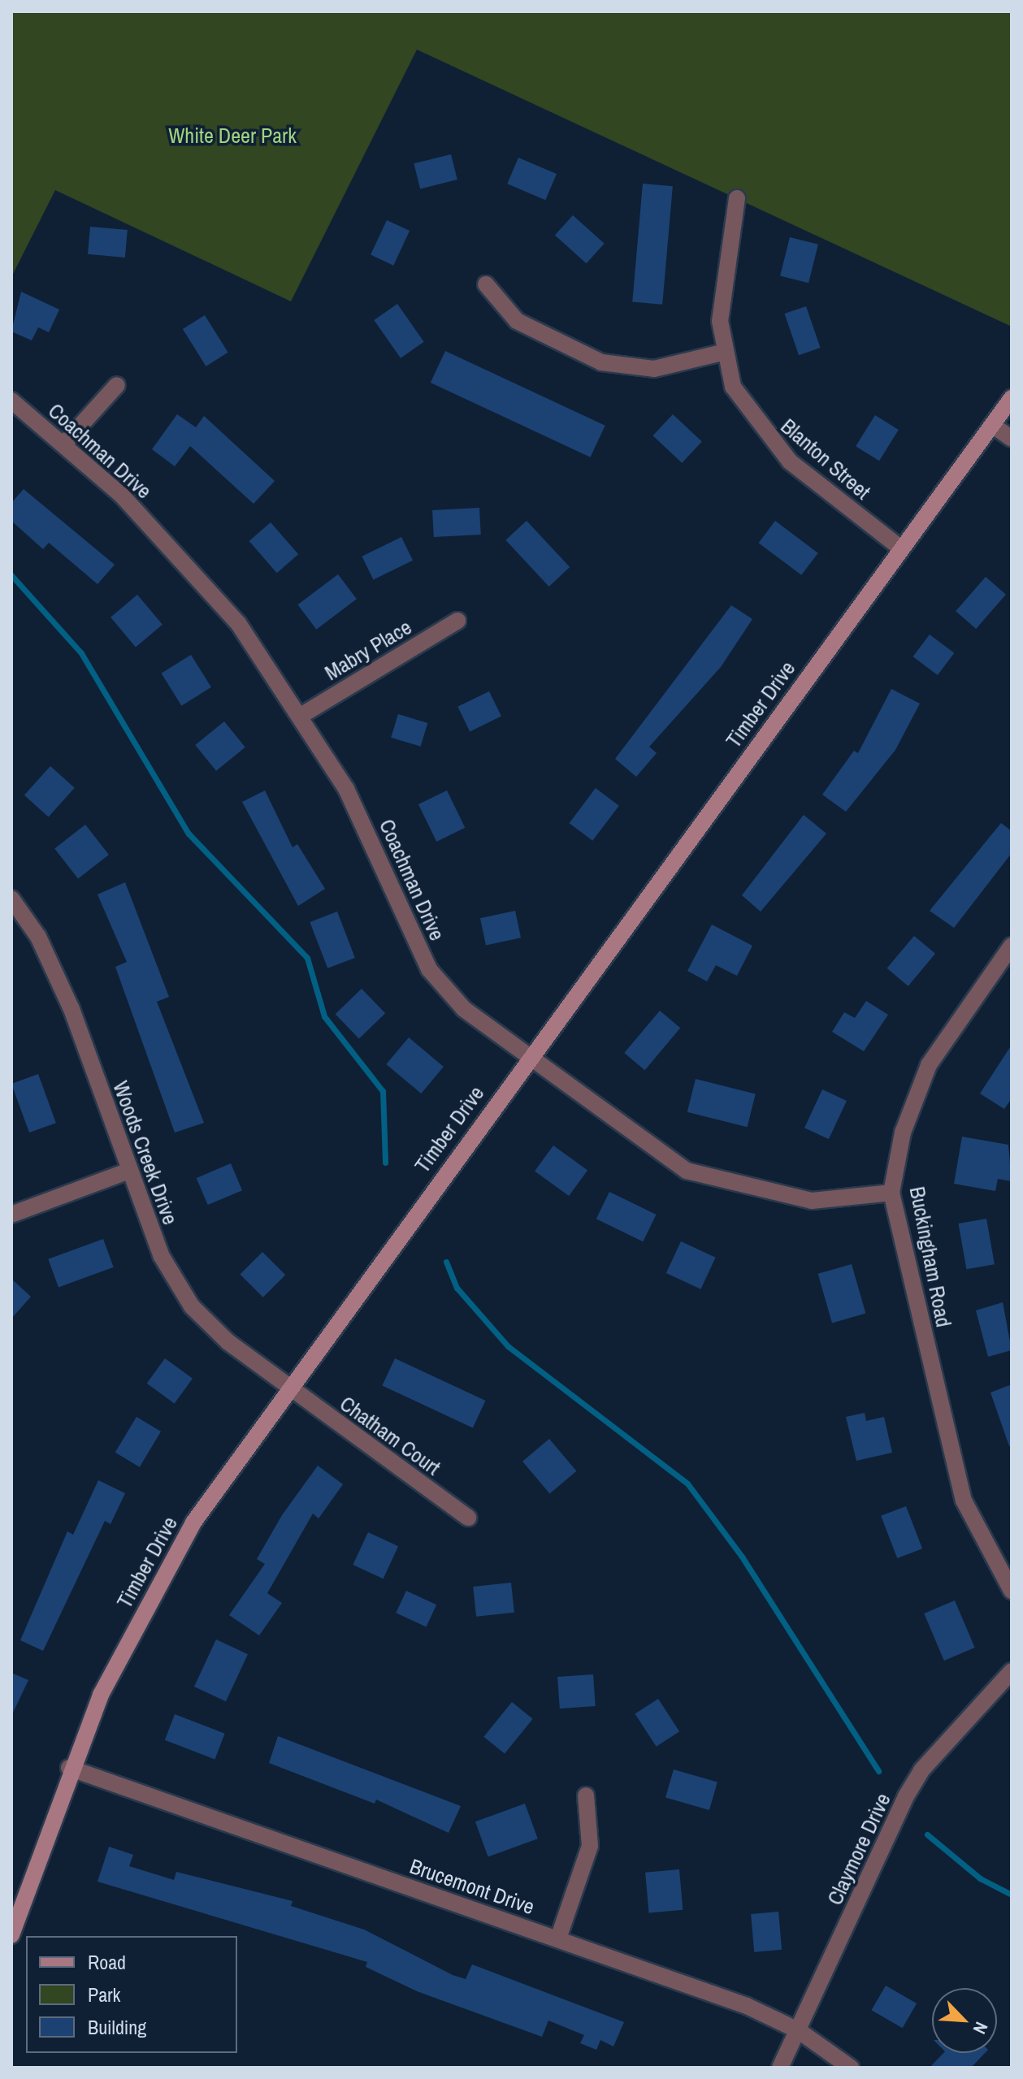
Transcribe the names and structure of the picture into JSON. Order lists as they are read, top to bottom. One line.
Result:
{"streets":{"main road":["Timber Drive"],"street":["Coachman Drive","Blanton Street","Mabry Place","Woods Creek Drive","Buckingham Road","Chatham Court","Claymore Drive","Brucemont Drive"]},"crossings":[["Coachman Drive","Mabry Place"],["Coachman Drive","Timber Drive"],["Coachman Drive","Buckingham Road"],["Blanton Street","Timber Drive"],["Timber Drive","Woods Creek Drive"],["Timber Drive","Chatham Court"],["Timber Drive","Brucemont Drive"],["Woods Creek Drive","Chatham Court"],["Claymore Drive","Brucemont Drive"]],"parks":["White Deer Park"],"legend":["Road","Park","Building"],"north":"bottom right"}
